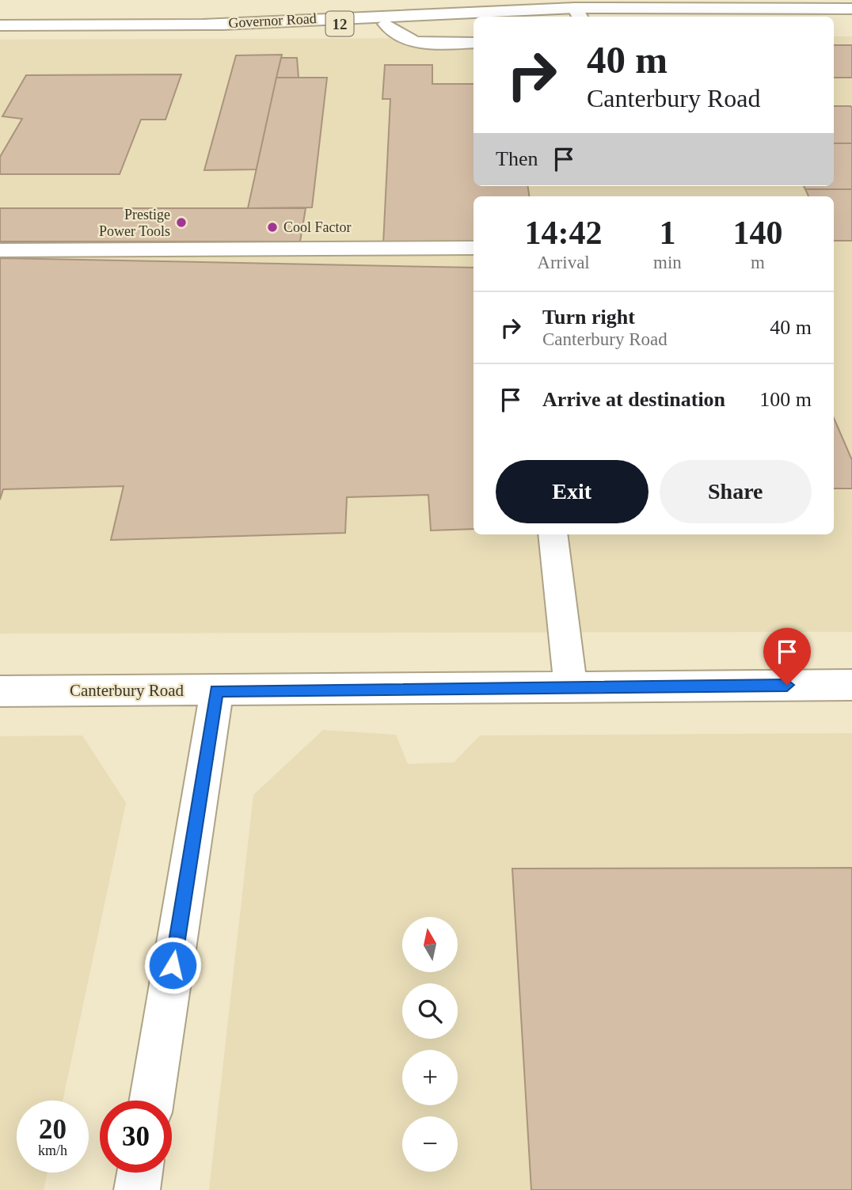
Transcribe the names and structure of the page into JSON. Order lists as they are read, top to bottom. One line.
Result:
{"streets":{"main road":["Governor Road","12","Canterbury Road"]},"places":["Prestige Power Tools","Cool Factor"],"north":"top","page":{"turn":["40 m","Canterbury Road"],"then":"Then","eta":["14:42","Arrival","1","min","140","m"],"list":[{"name":"Turn right","note":"Canterbury Road","value":"40 m"},{"name":"Arrive at destination","value":"100 m"}],"buttons":["Exit","Share"],"map_buttons":["+","−"],"speed":"20 km/h","limit":"30"}}
